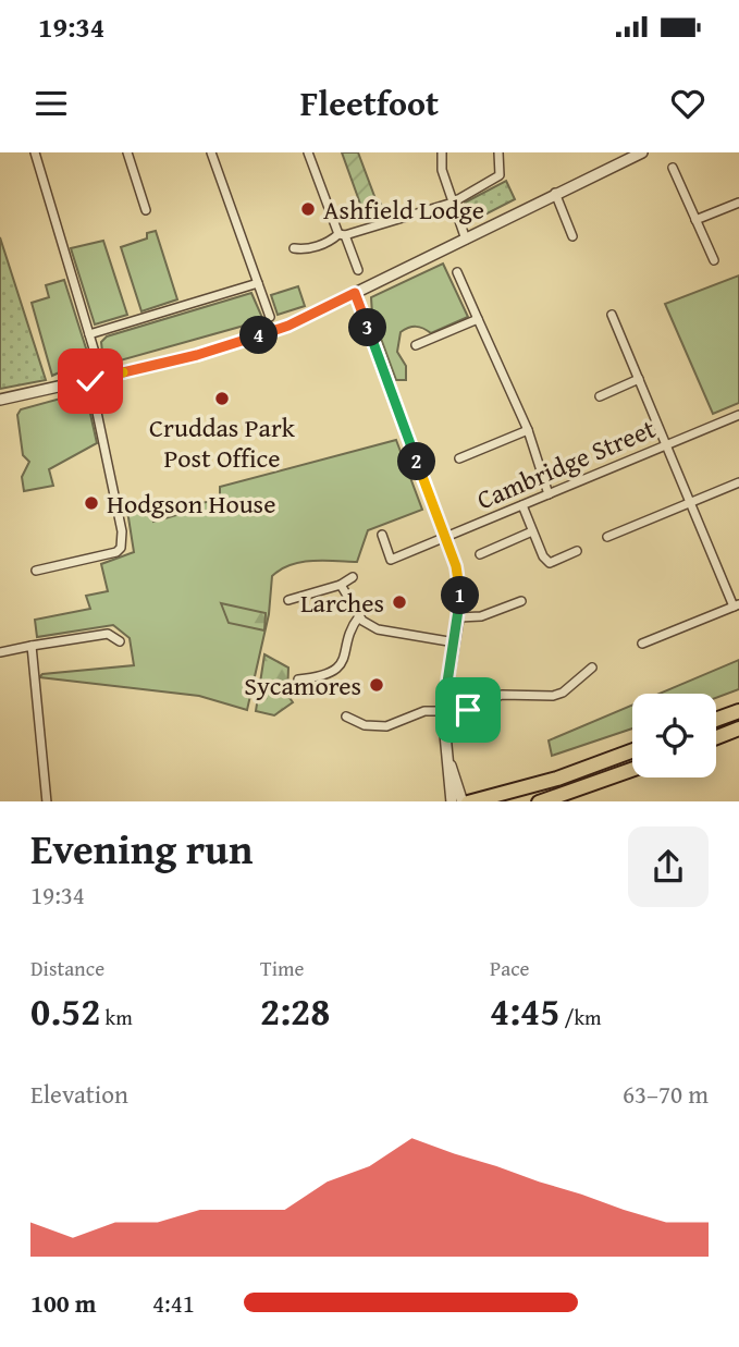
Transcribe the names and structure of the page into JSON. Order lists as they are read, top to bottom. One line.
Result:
{"streets":{"street":["Cambridge Street"]},"places":["Ashfield Lodge","Cruddas Park Post Office","Hodgson House","Larches","Sycamores"],"page":{"status":"19:34","header":"Fleetfoot","pins":["3","4","2","1"],"heading":["Evening run","19:34"],"stats":[["Distance","0.52 km"],["Time","2:28"],["Pace","4:45 /km"]],"chart":["Elevation","63–70 m"],"list":[{"name":"100 m","note":"4:41"}]}}
